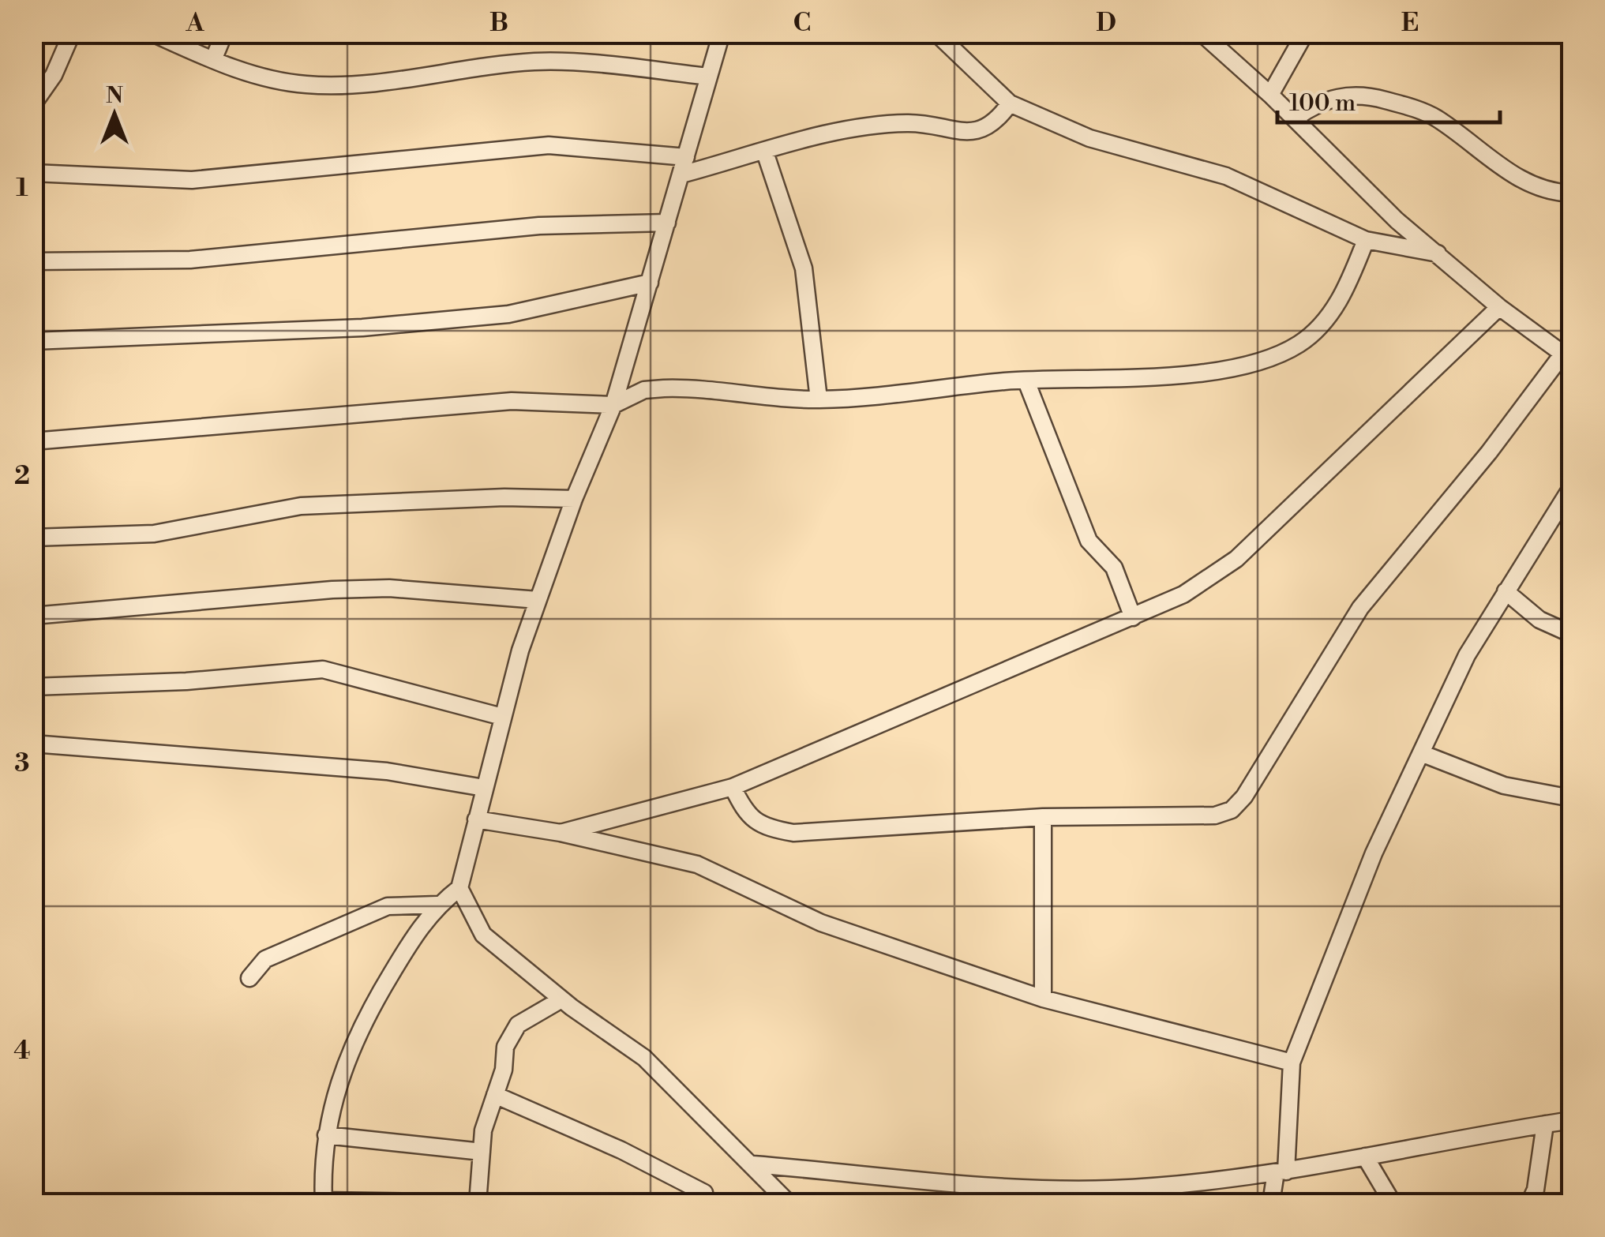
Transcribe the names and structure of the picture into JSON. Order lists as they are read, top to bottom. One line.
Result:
{"scale_bar":"100 m","north":"top","grid":{"columns":["A","B","C","D","E"],"rows":["1","2","3","4"]}}
